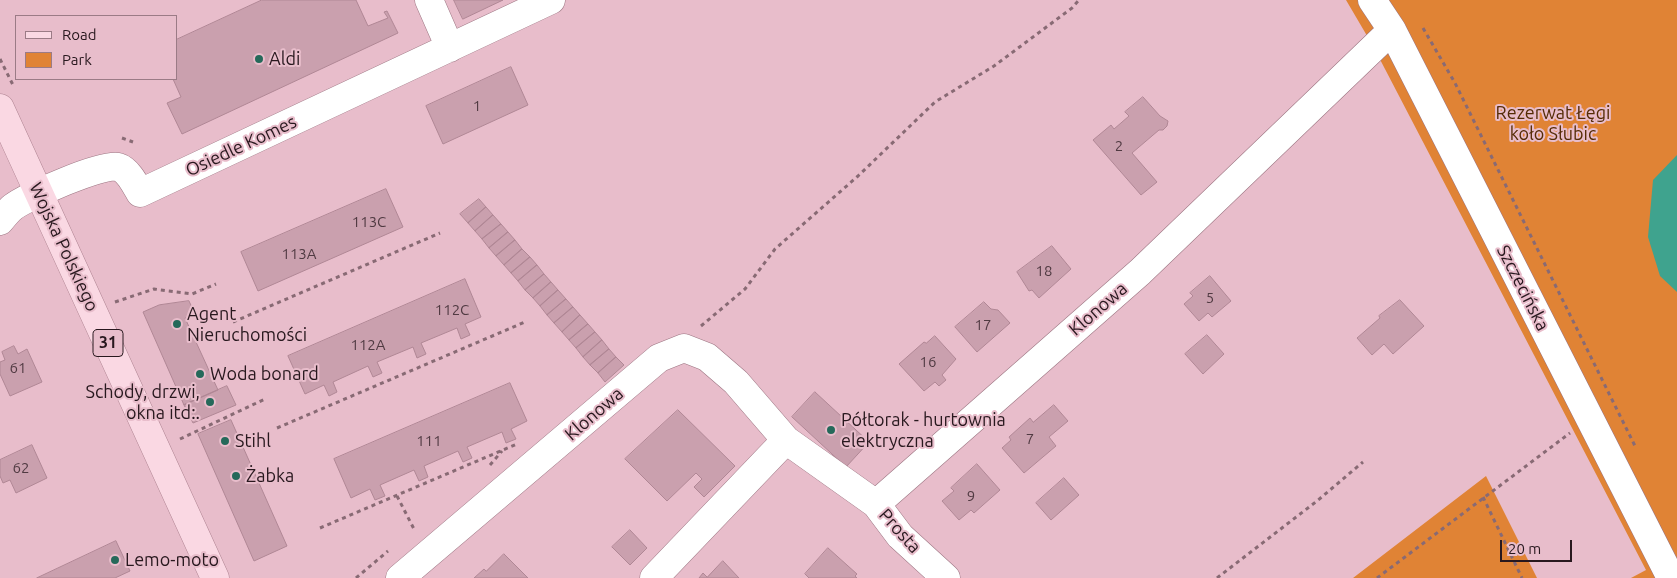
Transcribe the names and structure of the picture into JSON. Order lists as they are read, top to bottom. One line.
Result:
{"streets":{"main road":["Wojska Polskiego","31"],"street":["Osiedle Komes","Szczecińska","Klonowa","Prosta"]},"crossings":[["Osiedle Komes","Wojska Polskiego"],["Szczecińska","Klonowa"],["Klonowa","Prosta"]],"parks":["Rezerwat Łęgi koło Słubic"],"places":["Aldi","Agent Nieruchomości","Woda bonard","Schody, drzwi, okna itd:.","Półtorak - hurtownia elektryczna","Stihl","Żabka","Lemo-moto"],"house_numbers":["1","2","113C","113A","18","5","112C","17","112A","16","61","7","111","62","9"],"legend":["Road","Park"],"scale_bar":"20 m"}
